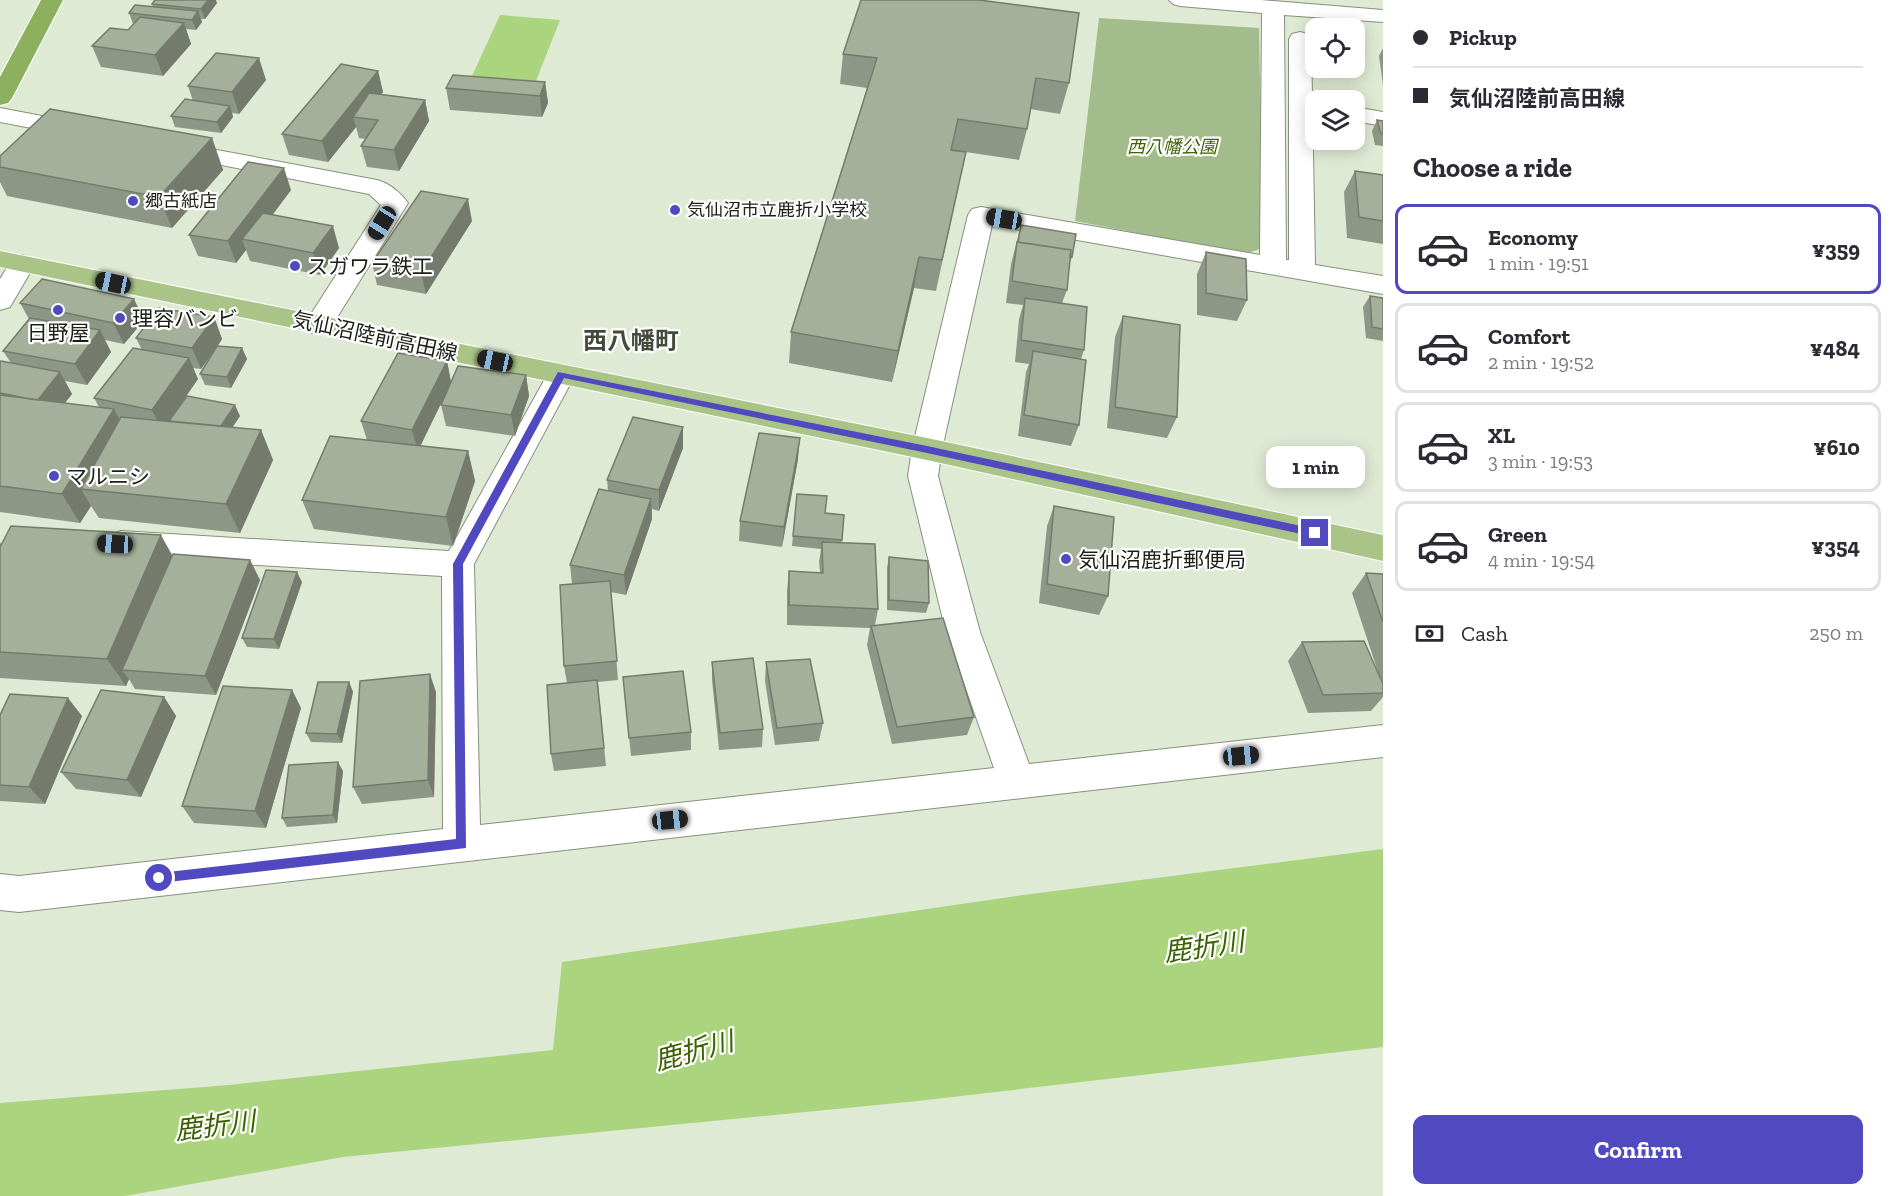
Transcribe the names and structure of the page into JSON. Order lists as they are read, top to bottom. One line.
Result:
{"streets":{"main road":["気仙沼陸前高田線"]},"districts":["西八幡町"],"water":["鹿折川"],"parks":["西八幡公園"],"places":["郷古紙店","気仙沼市立鹿折小学校","スガワラ鉄工","日野屋","理容バンビ","マルニシ","気仙沼鹿折郵便局"],"page":{"banner":["Pickup","気仙沼陸前高田線"],"heading":"Choose a ride","list":[{"name":"Economy","note":"1 min · 19:51","value":"¥359"},{"name":"Comfort","note":"2 min · 19:52","value":"¥484"},{"name":"XL","note":"3 min · 19:53","value":"¥610"},{"name":"Green","note":"4 min · 19:54","value":"¥354"}],"bubble":"1 min","pay":["Cash","250 m"],"buttons":"Confirm"}}
